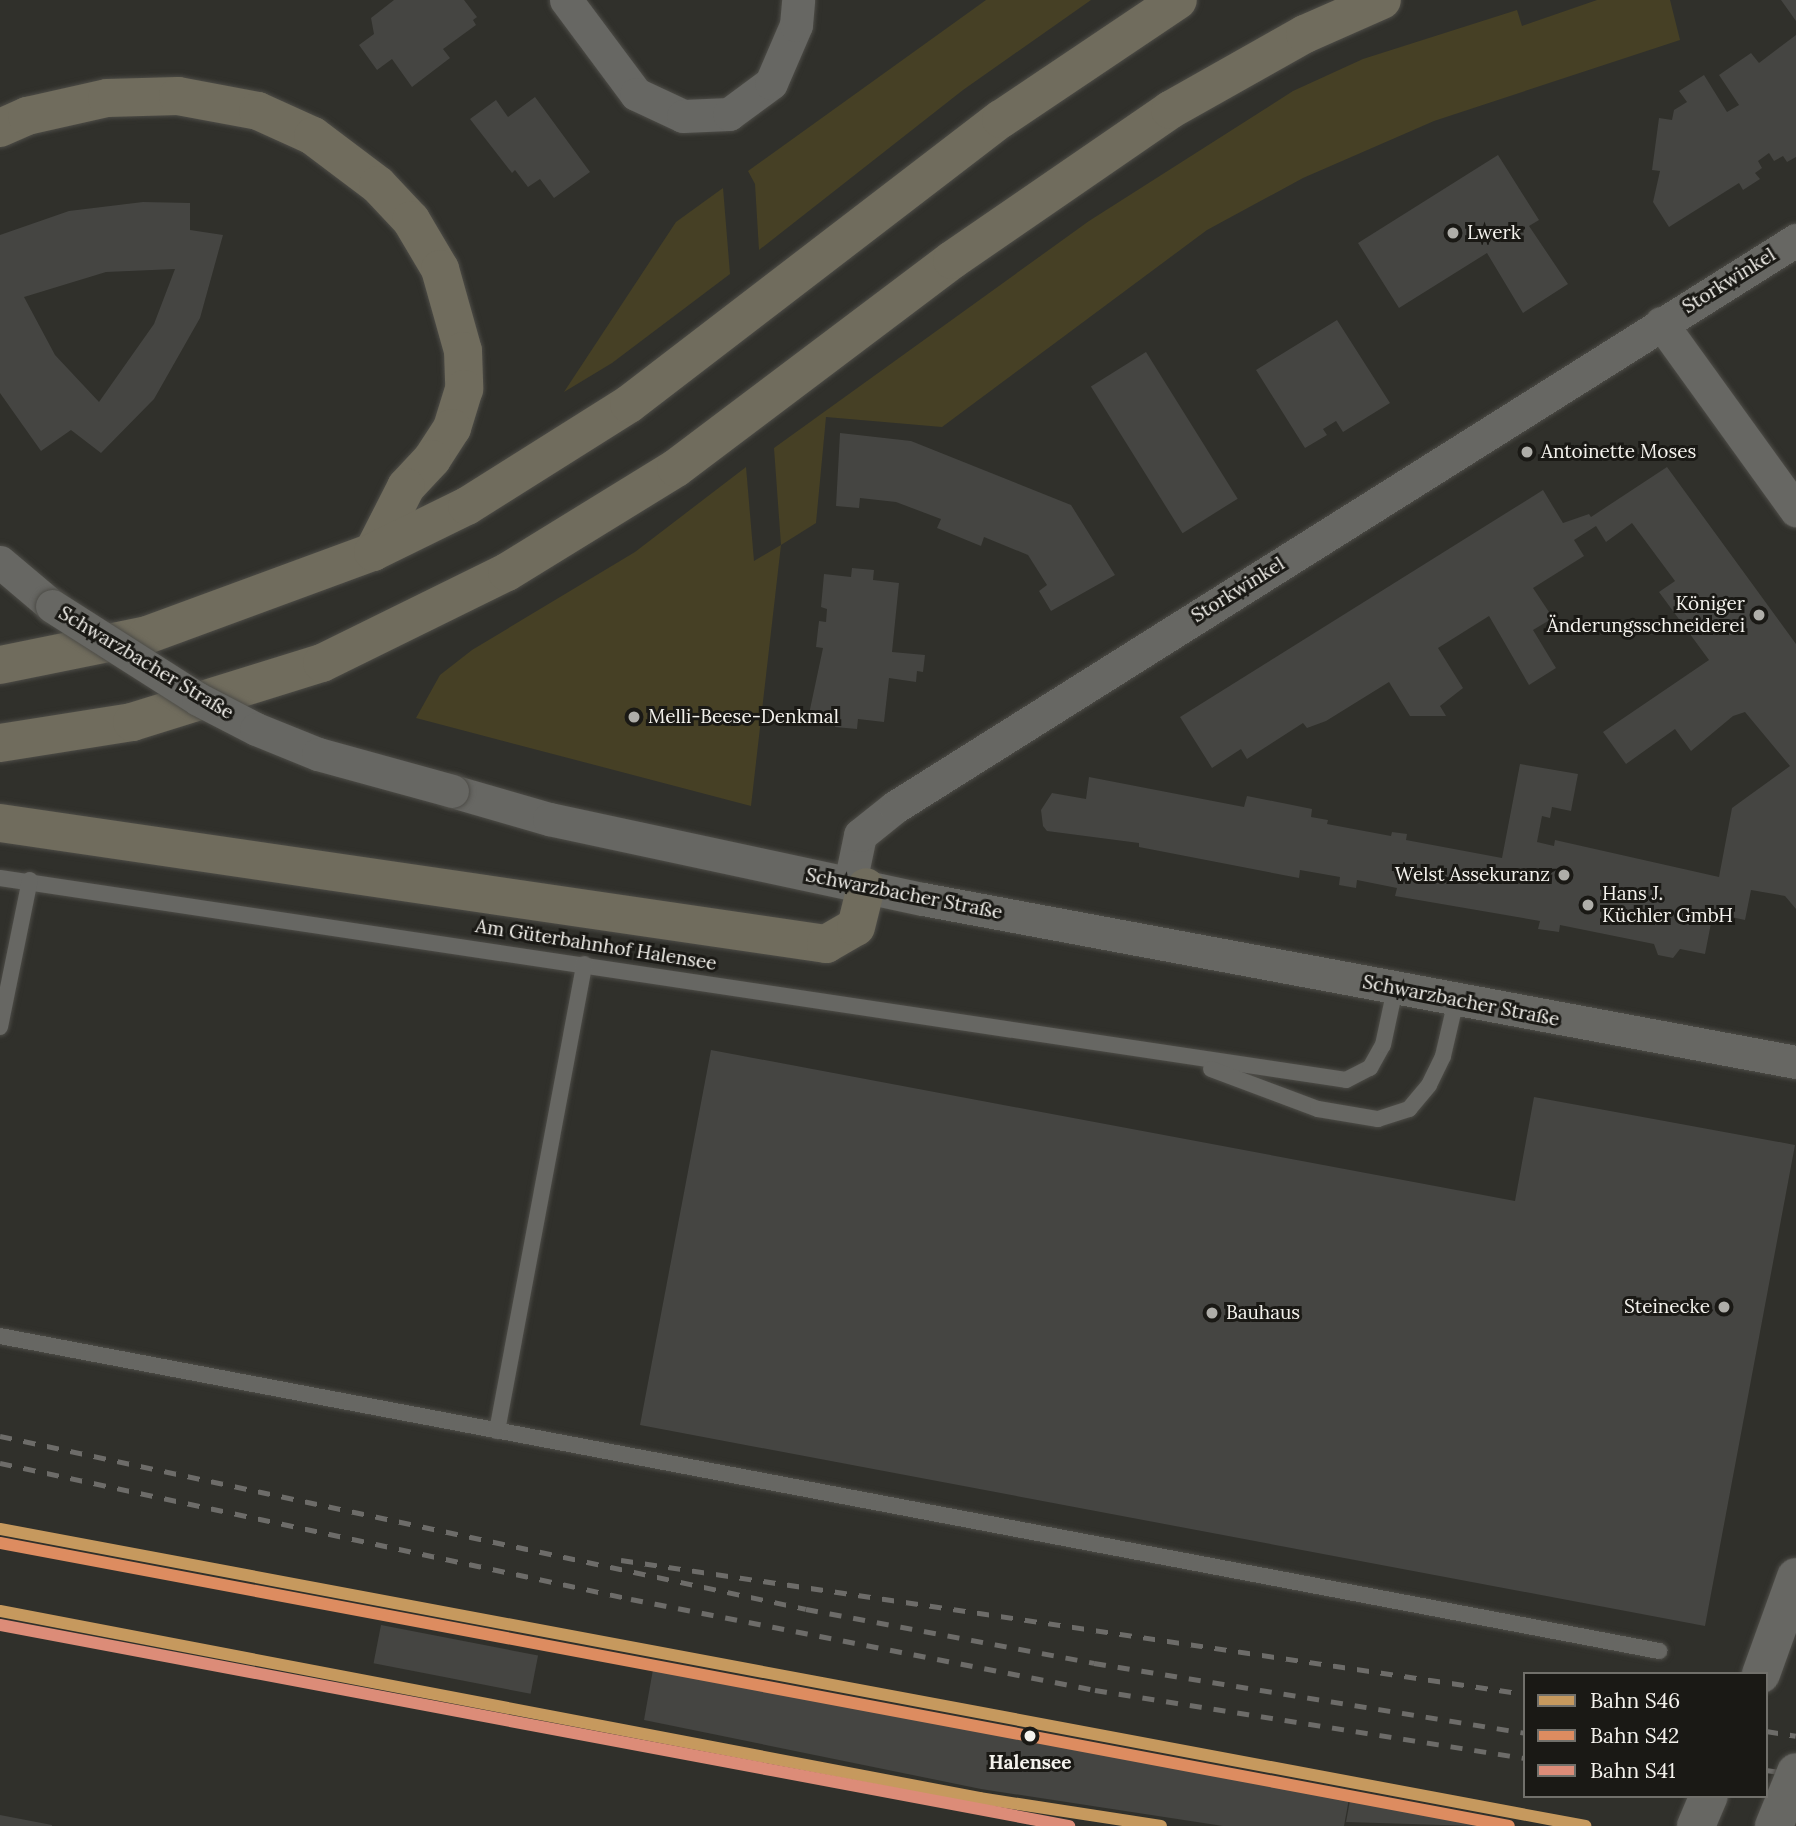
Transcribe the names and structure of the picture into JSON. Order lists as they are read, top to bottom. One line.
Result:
{"streets":{"street":["Storkwinkel","Schwarzbacher Straße"],"lane":["Am Güterbahnhof Halensee"]},"crossings":[["Storkwinkel","Schwarzbacher Straße"],["Schwarzbacher Straße","Am Güterbahnhof Halensee"]],"places":["Lwerk","Antoinette Moses","Königer Änderungsschneiderei","Melli-Beese-Denkmal","Welst Assekuranz","Hans J. Küchler GmbH","Steinecke","Bauhaus","Halensee"],"lines":["rail line S46","rail line S42","rail line S41"],"legend":["Bahn S46","Bahn S42","Bahn S41"]}
